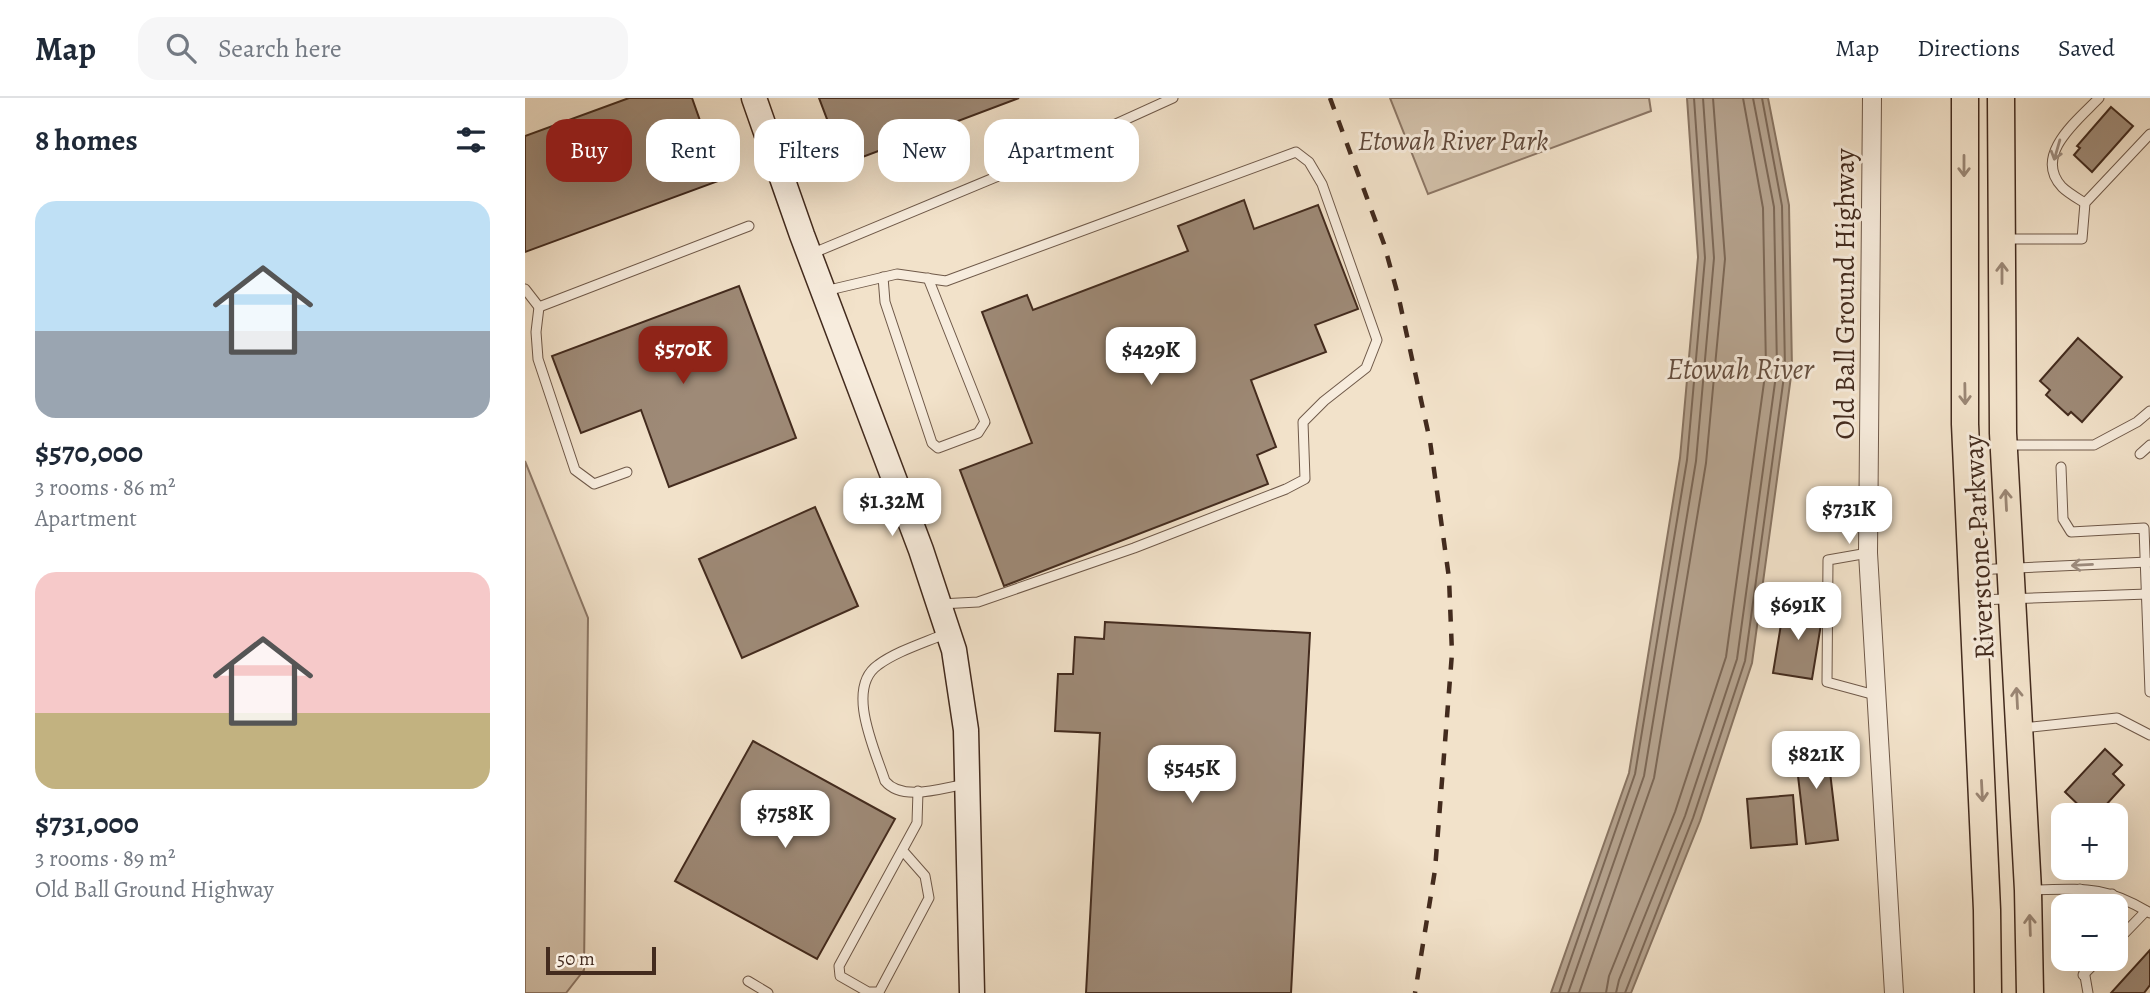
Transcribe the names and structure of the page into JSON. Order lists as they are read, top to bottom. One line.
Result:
{"streets":{"main road":["Riverstone Parkway"],"street":["Old Ball Ground Highway"]},"water":["Etowah River"],"parks":["Etowah River Park"],"scale_bar":"50 m","page":{"header":"Map","search":"Search here","nav":["Map","Directions","Saved"],"heading":"8 homes","chip":["Buy","Rent","Filters","New","Apartment"],"list":[{"name":"$570,000","note":"3 rooms · 86 m² · Apartment"},{"name":"$731,000","note":"3 rooms · 89 m² · Old Ball Ground Highway"}],"price":["$570K","$429K","$1.32M","$731K","$691K","$821K","$545K","$758K"],"map_buttons":["+","−"],"scale":"50 m"}}
